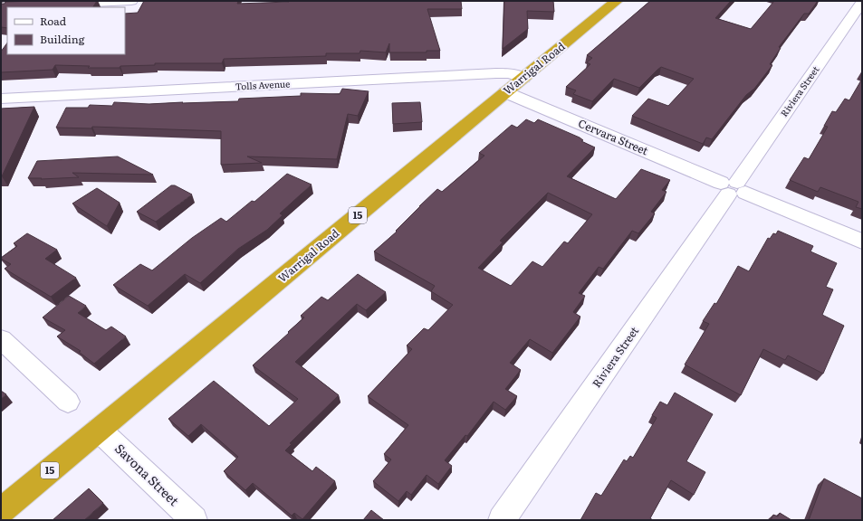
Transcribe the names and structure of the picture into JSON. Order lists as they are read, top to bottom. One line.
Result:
{"streets":{"highway":["Warrigal Road","15"],"street":["Tolls Avenue","Riviera Street","Cervara Street","Savona Street"]},"crossings":[["Warrigal Road","Tolls Avenue"],["Warrigal Road","Cervara Street"],["Warrigal Road","Savona Street"],["Riviera Street","Cervara Street"]],"legend":["Road","Building"]}
